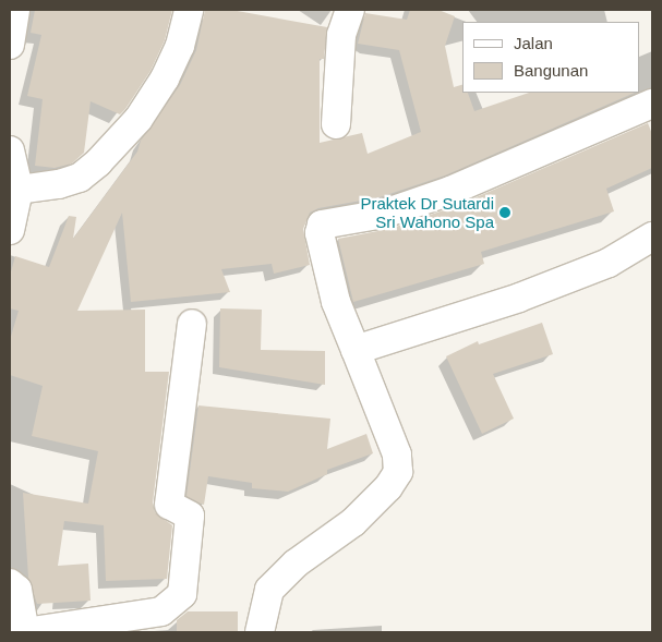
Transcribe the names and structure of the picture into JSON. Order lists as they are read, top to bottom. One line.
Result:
{"places":["Praktek Dr Sutardi Sri Wahono Spa"],"legend":["Jalan","Bangunan"]}
